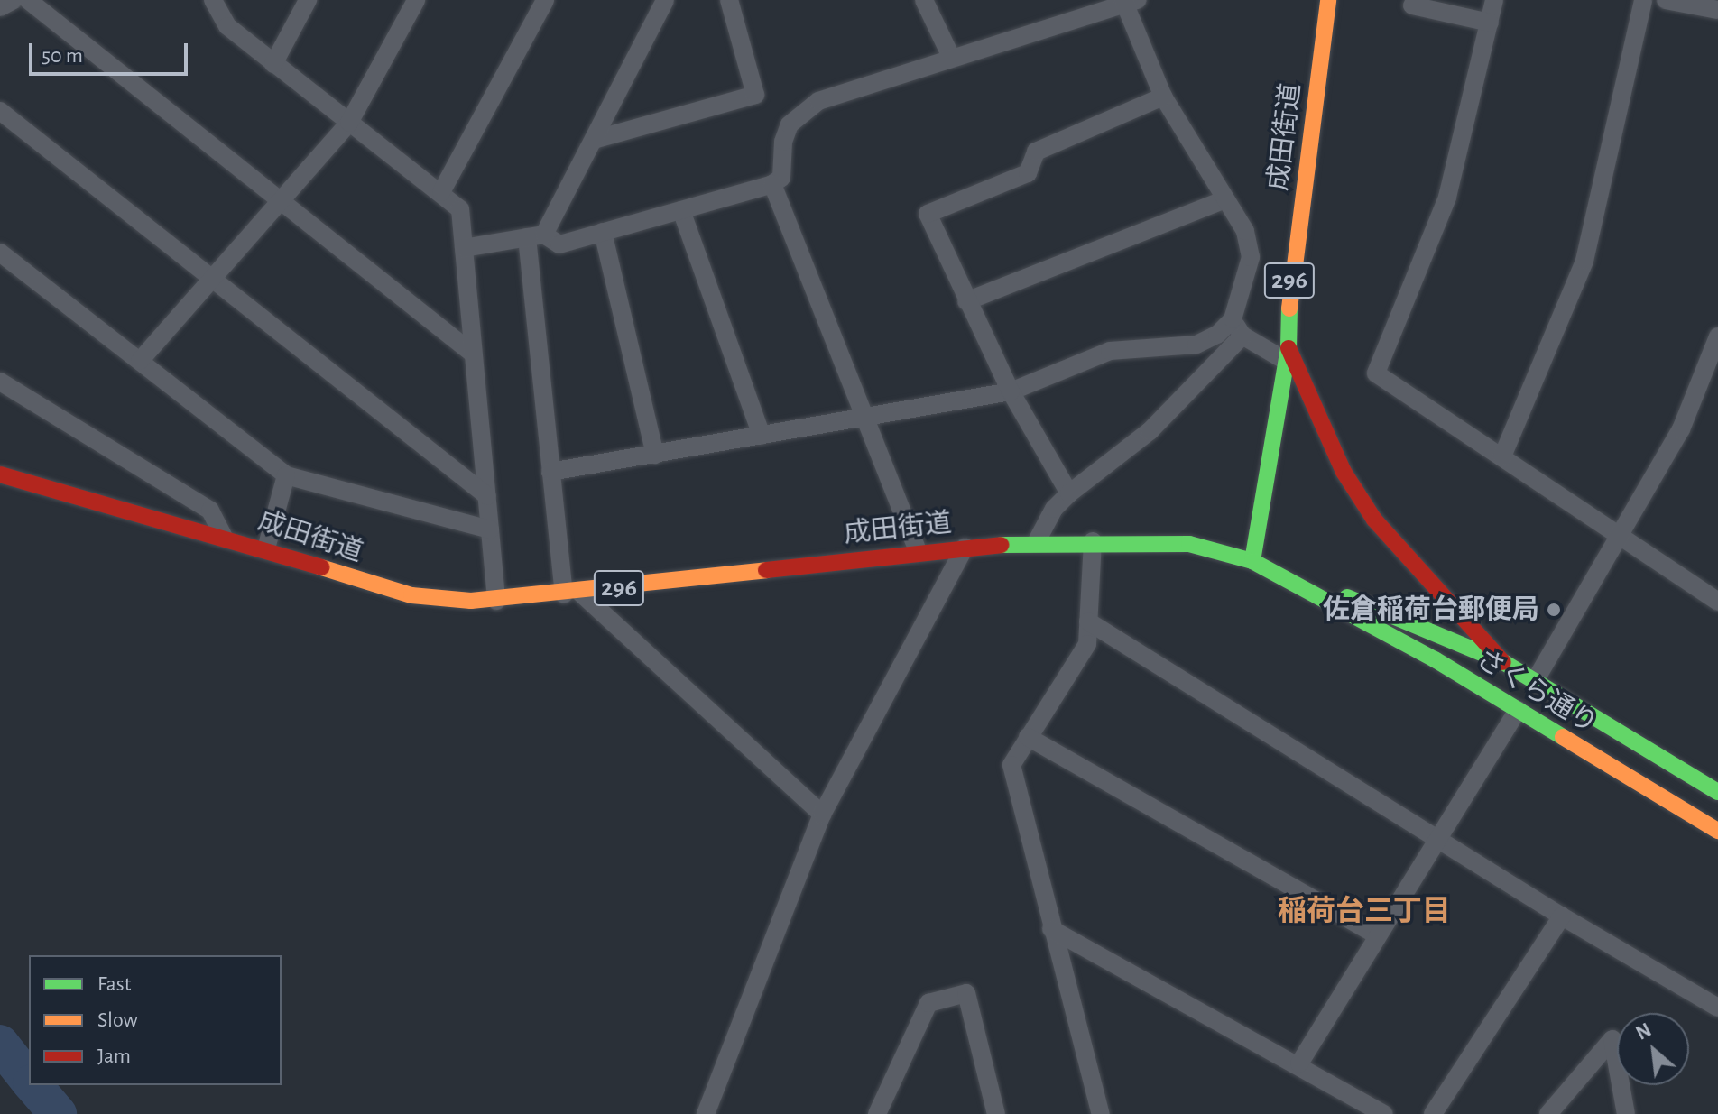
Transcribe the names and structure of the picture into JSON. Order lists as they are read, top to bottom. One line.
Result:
{"streets":{"main road":["成田街道","296","さくら通り"]},"crossings":[["成田街道","さくら通り"]],"districts":["稲荷台三丁目"],"places":["佐倉稲荷台郵便局"],"legend":["Fast","Slow","Jam"],"scale_bar":"50 m","north":"top left"}
